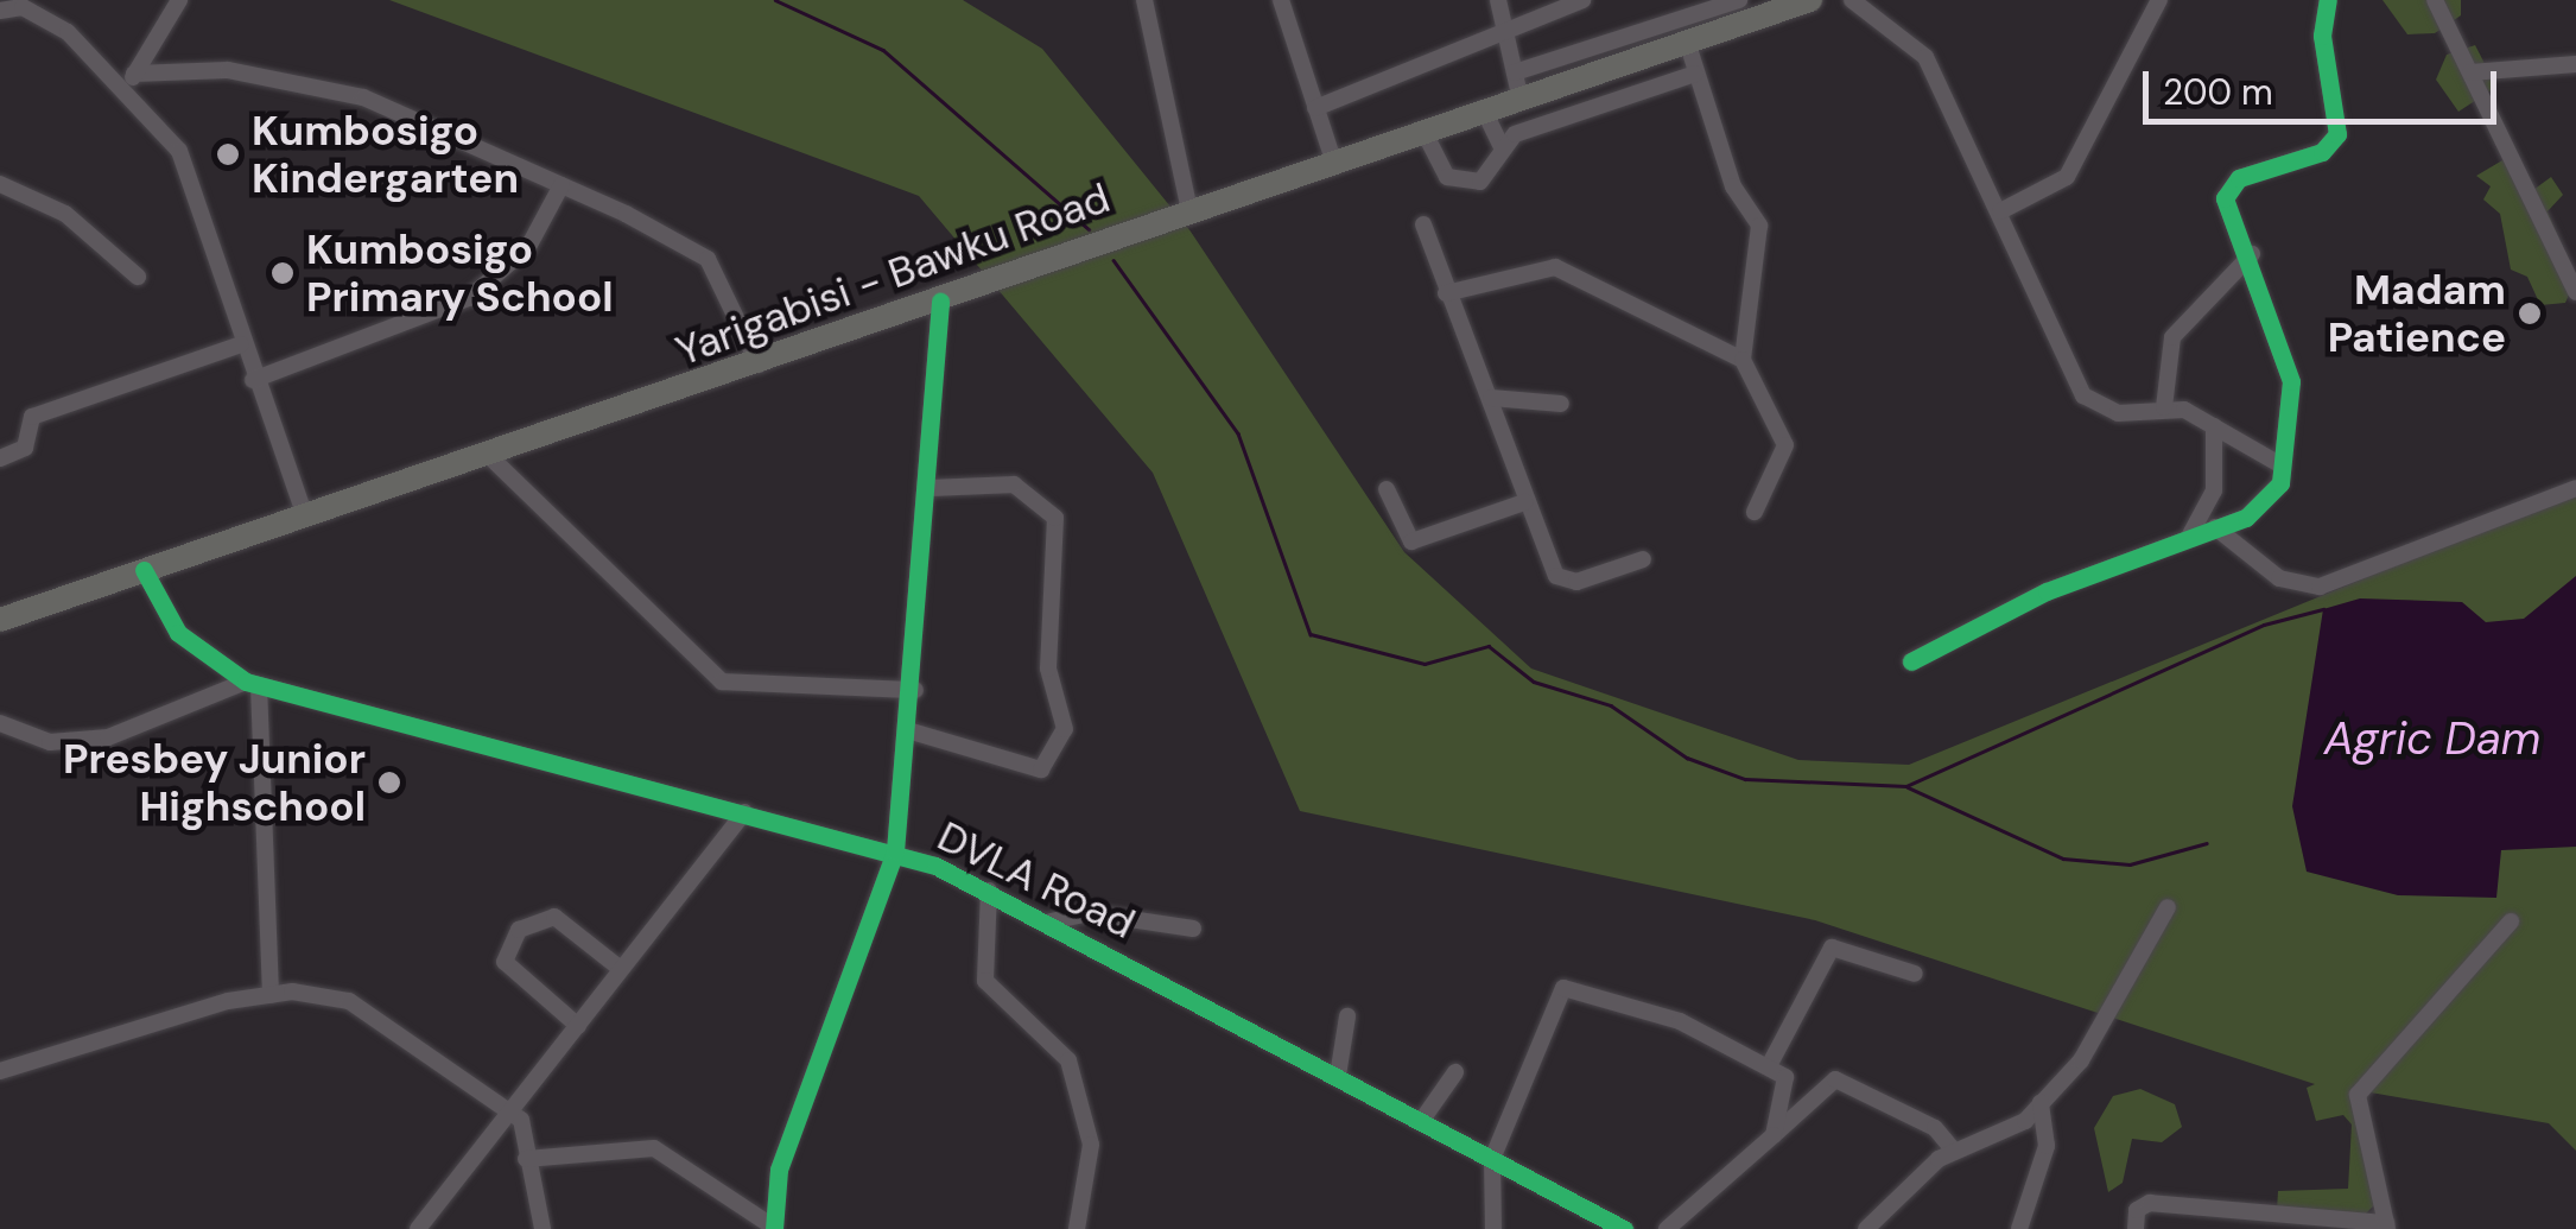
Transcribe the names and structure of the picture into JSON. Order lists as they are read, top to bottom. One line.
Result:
{"streets":{"highway":["Yarigabisi - Bawku Road"],"street":["DVLA Road"]},"crossings":[["Yarigabisi - Bawku Road","DVLA Road"]],"water":["Agric Dam"],"places":["Kumbosigo Kindergarten","Kumbosigo Primary School","Madam Patience","Presbey Junior Highschool"],"scale_bar":"200 m"}
